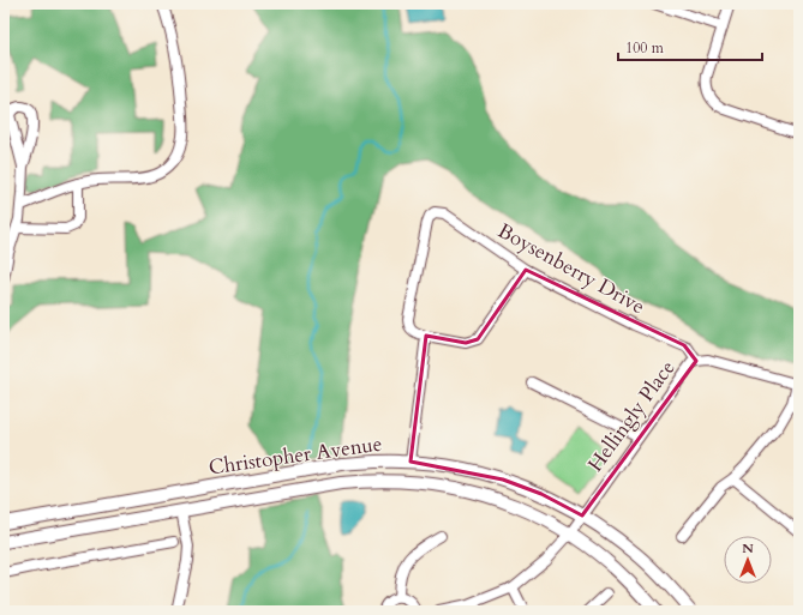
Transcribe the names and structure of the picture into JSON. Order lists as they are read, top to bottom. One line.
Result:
{"streets":{"street":["Boysenberry Drive","Hellingly Place","Christopher Avenue"]},"crossings":[["Boysenberry Drive","Hellingly Place"],["Hellingly Place","Christopher Avenue"]],"scale_bar":"100 m","north":"top"}
